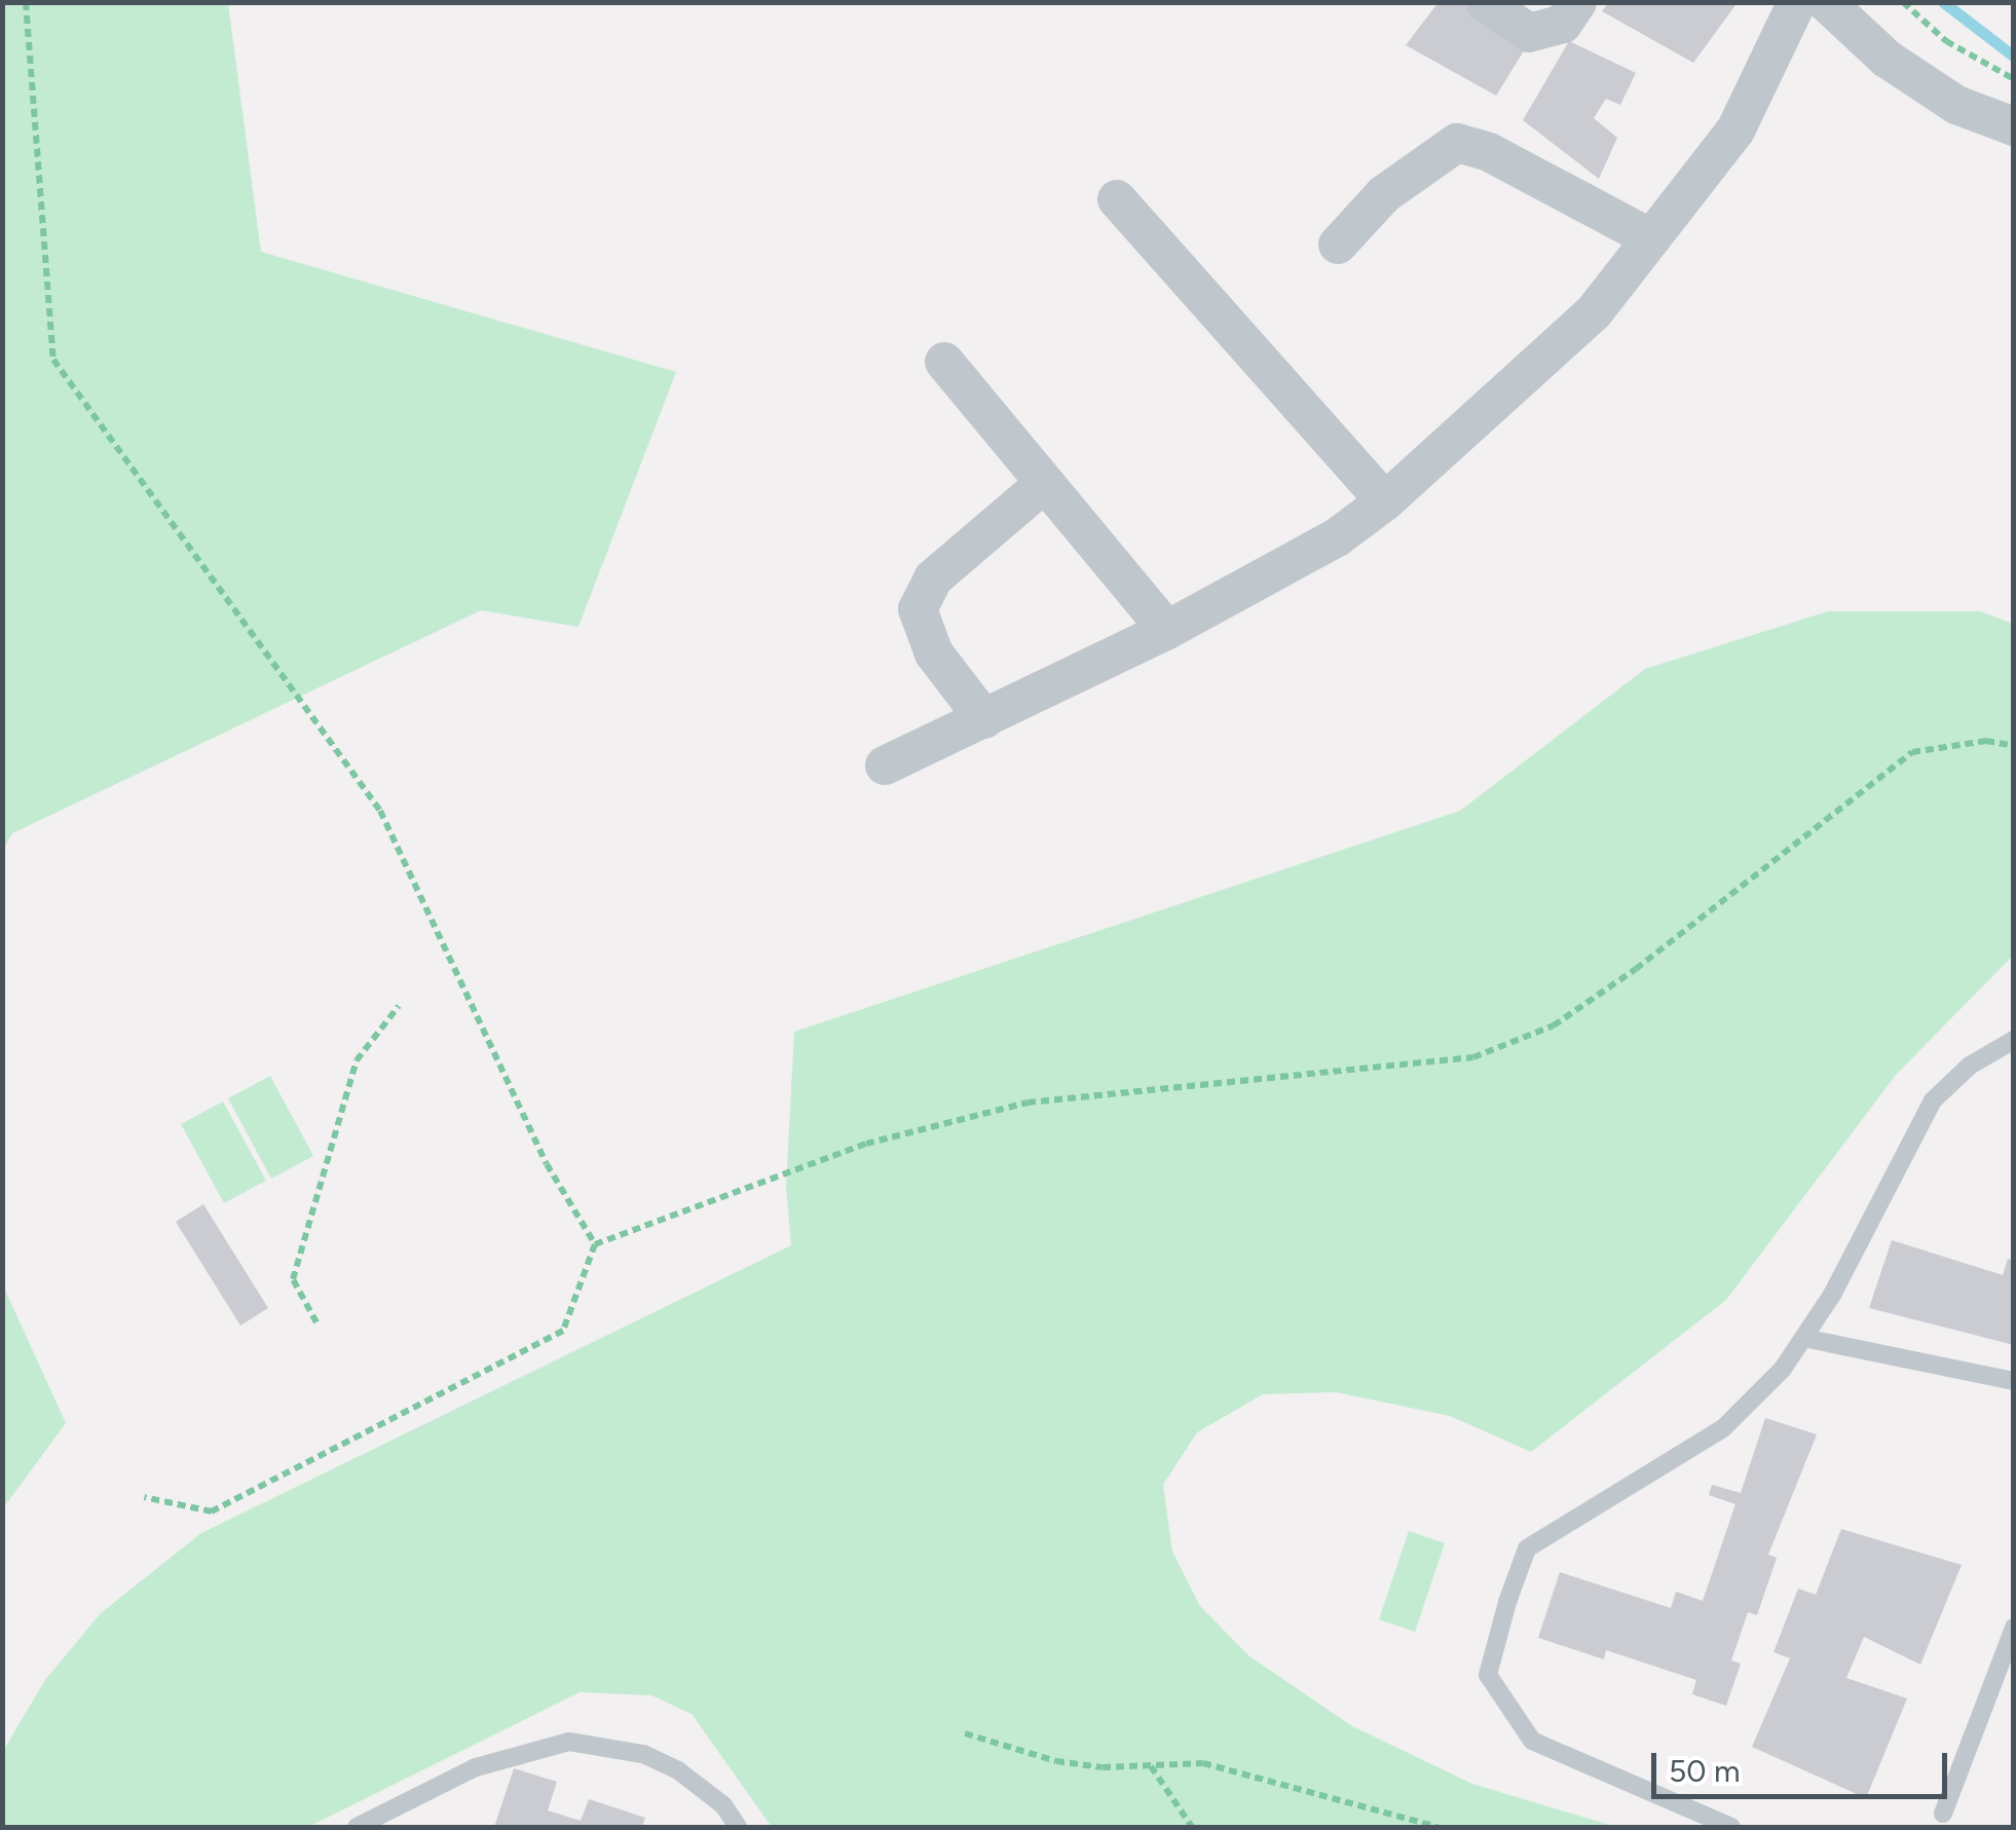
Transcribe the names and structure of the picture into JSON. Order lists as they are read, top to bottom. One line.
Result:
{"scale_bar":"50 m"}
